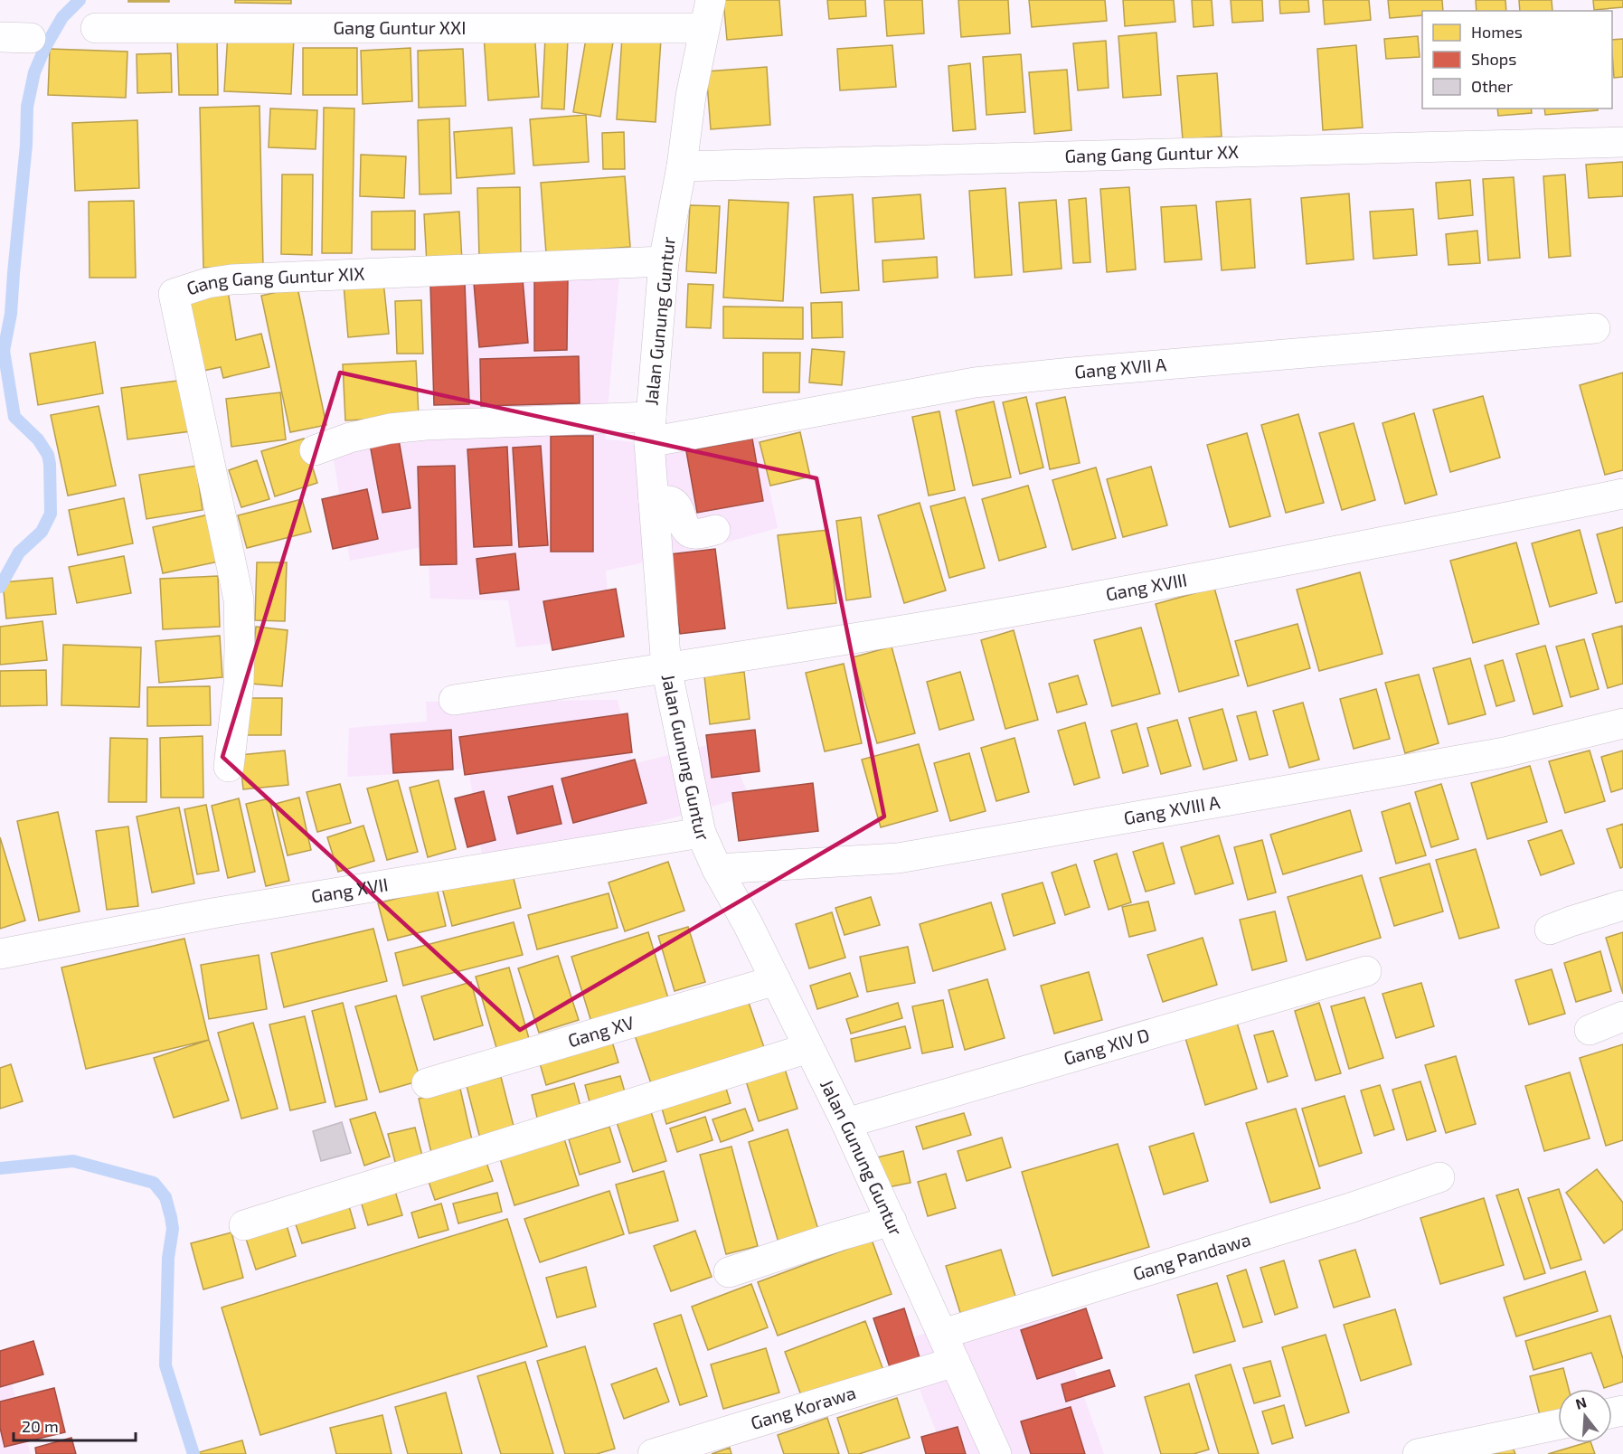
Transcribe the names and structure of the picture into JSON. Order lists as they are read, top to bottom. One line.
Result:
{"streets":{"street":["Gang Guntur XXI","Gang Gang Guntur XX","Gang Gang Guntur XIX","Jalan Gunung Guntur","Gang XVII A","Gang XVIII","Gang XVIII A","Gang XVII","Gang XV","Gang XIV D","Gang Pandawa","Gang Korawa"]},"crossings":[["Gang Guntur XXI","Jalan Gunung Guntur"],["Gang Gang Guntur XX","Jalan Gunung Guntur"],["Gang Gang Guntur XIX","Jalan Gunung Guntur"],["Jalan Gunung Guntur","Gang XVII A"],["Jalan Gunung Guntur","Gang XVIII"],["Jalan Gunung Guntur","Gang XVIII A"],["Jalan Gunung Guntur","Gang XVII"],["Jalan Gunung Guntur","Gang XV"],["Jalan Gunung Guntur","Gang XIV D"],["Jalan Gunung Guntur","Gang Pandawa"],["Jalan Gunung Guntur","Gang Korawa"]],"legend":["Homes","Shops","Other"],"scale_bar":"20 m","north":"top"}
